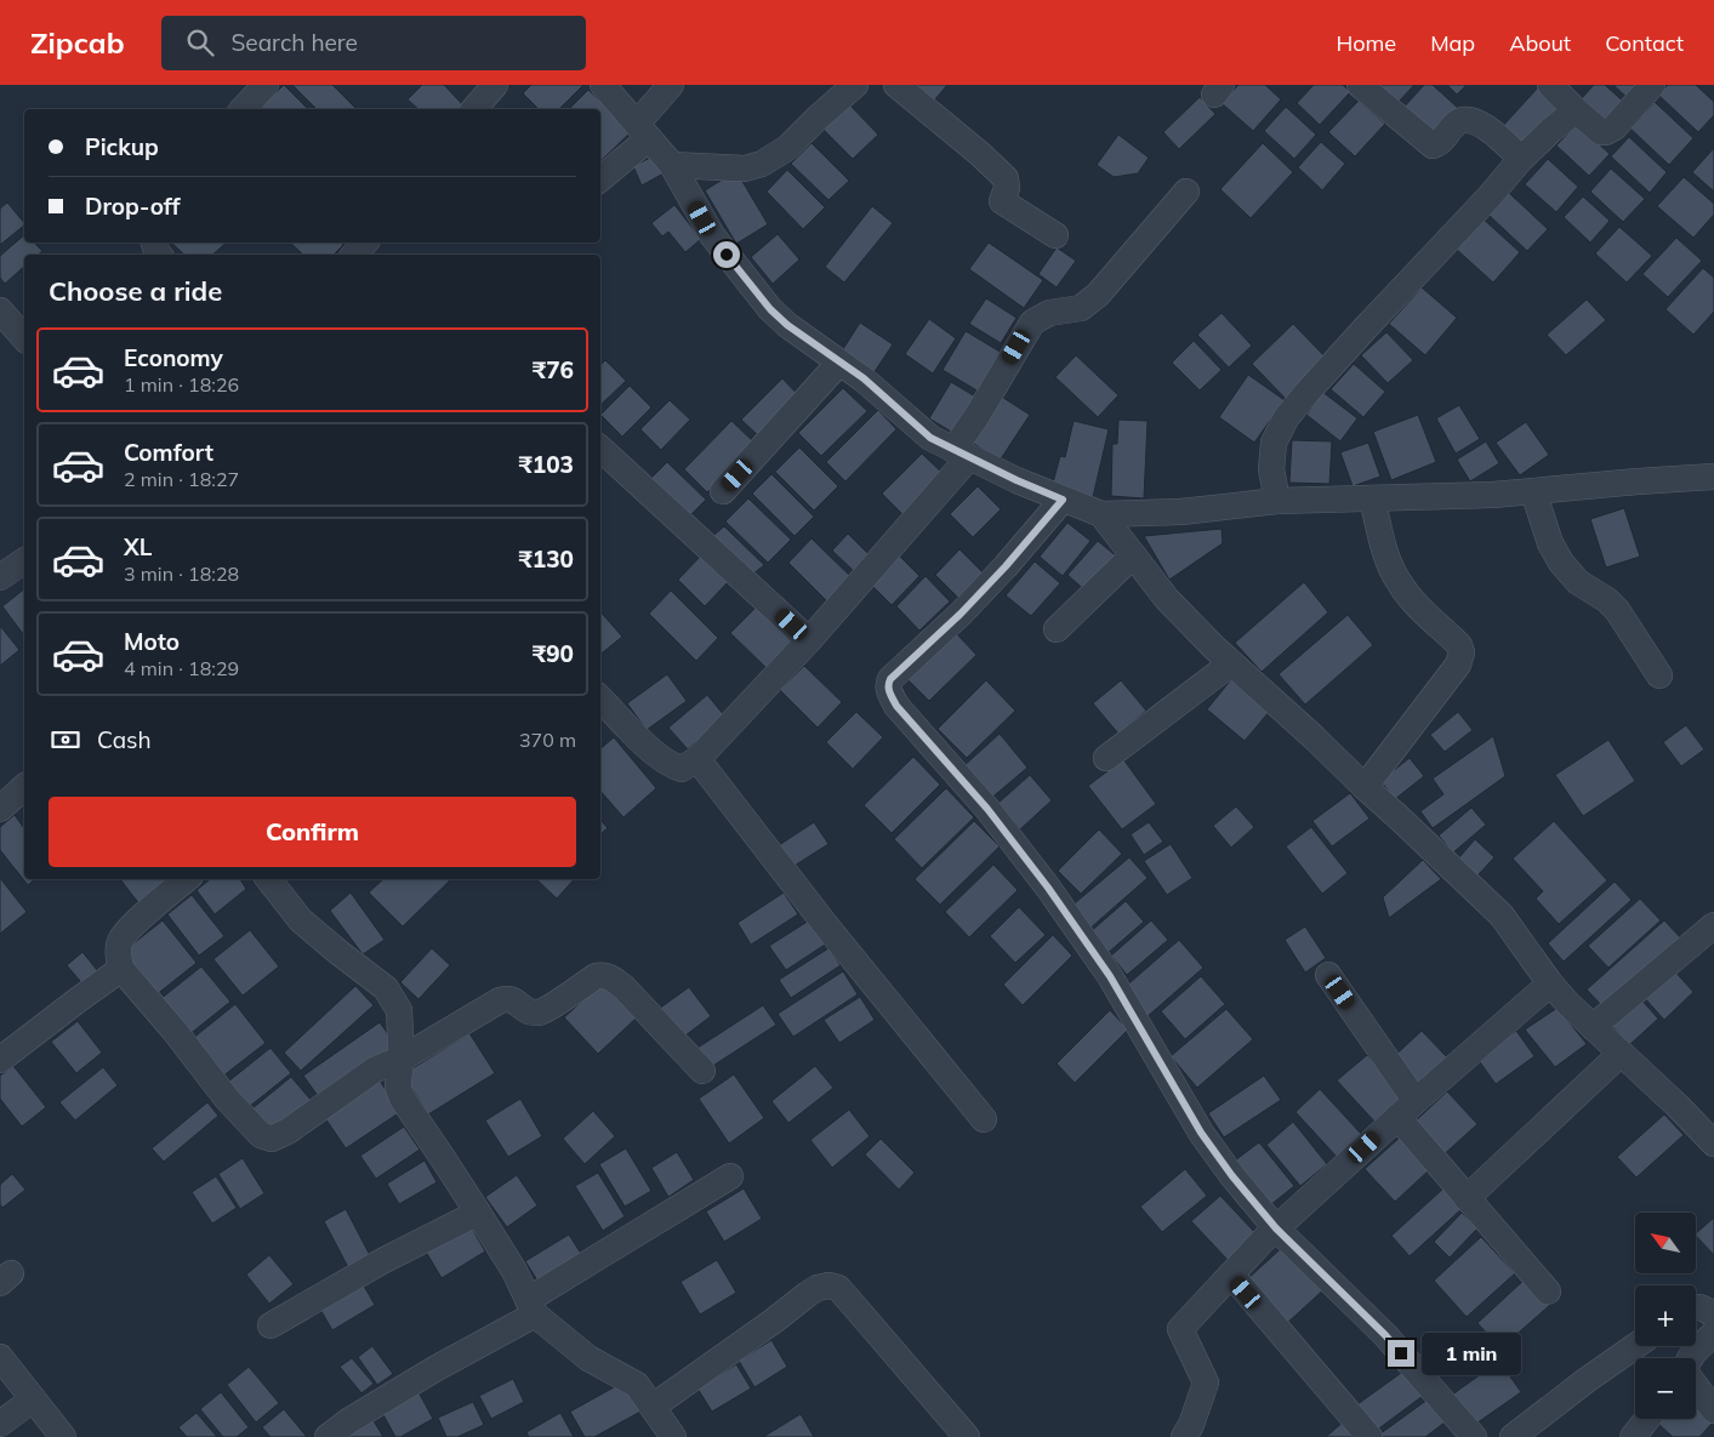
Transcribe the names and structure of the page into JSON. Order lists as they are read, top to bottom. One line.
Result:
{"north":"top left","page":{"header":"Zipcab","search":"Search here","nav":["Home","Map","About","Contact"],"banner":["Pickup","Drop-off"],"heading":"Choose a ride","list":[{"name":"Economy","note":"1 min · 18:26","value":"₹76"},{"name":"Comfort","note":"2 min · 18:27","value":"₹103"},{"name":"XL","note":"3 min · 18:28","value":"₹130"},{"name":"Moto","note":"4 min · 18:29","value":"₹90"}],"pay":["Cash","370 m"],"buttons":"Confirm","map_buttons":["+","−"],"bubble":"1 min"}}
